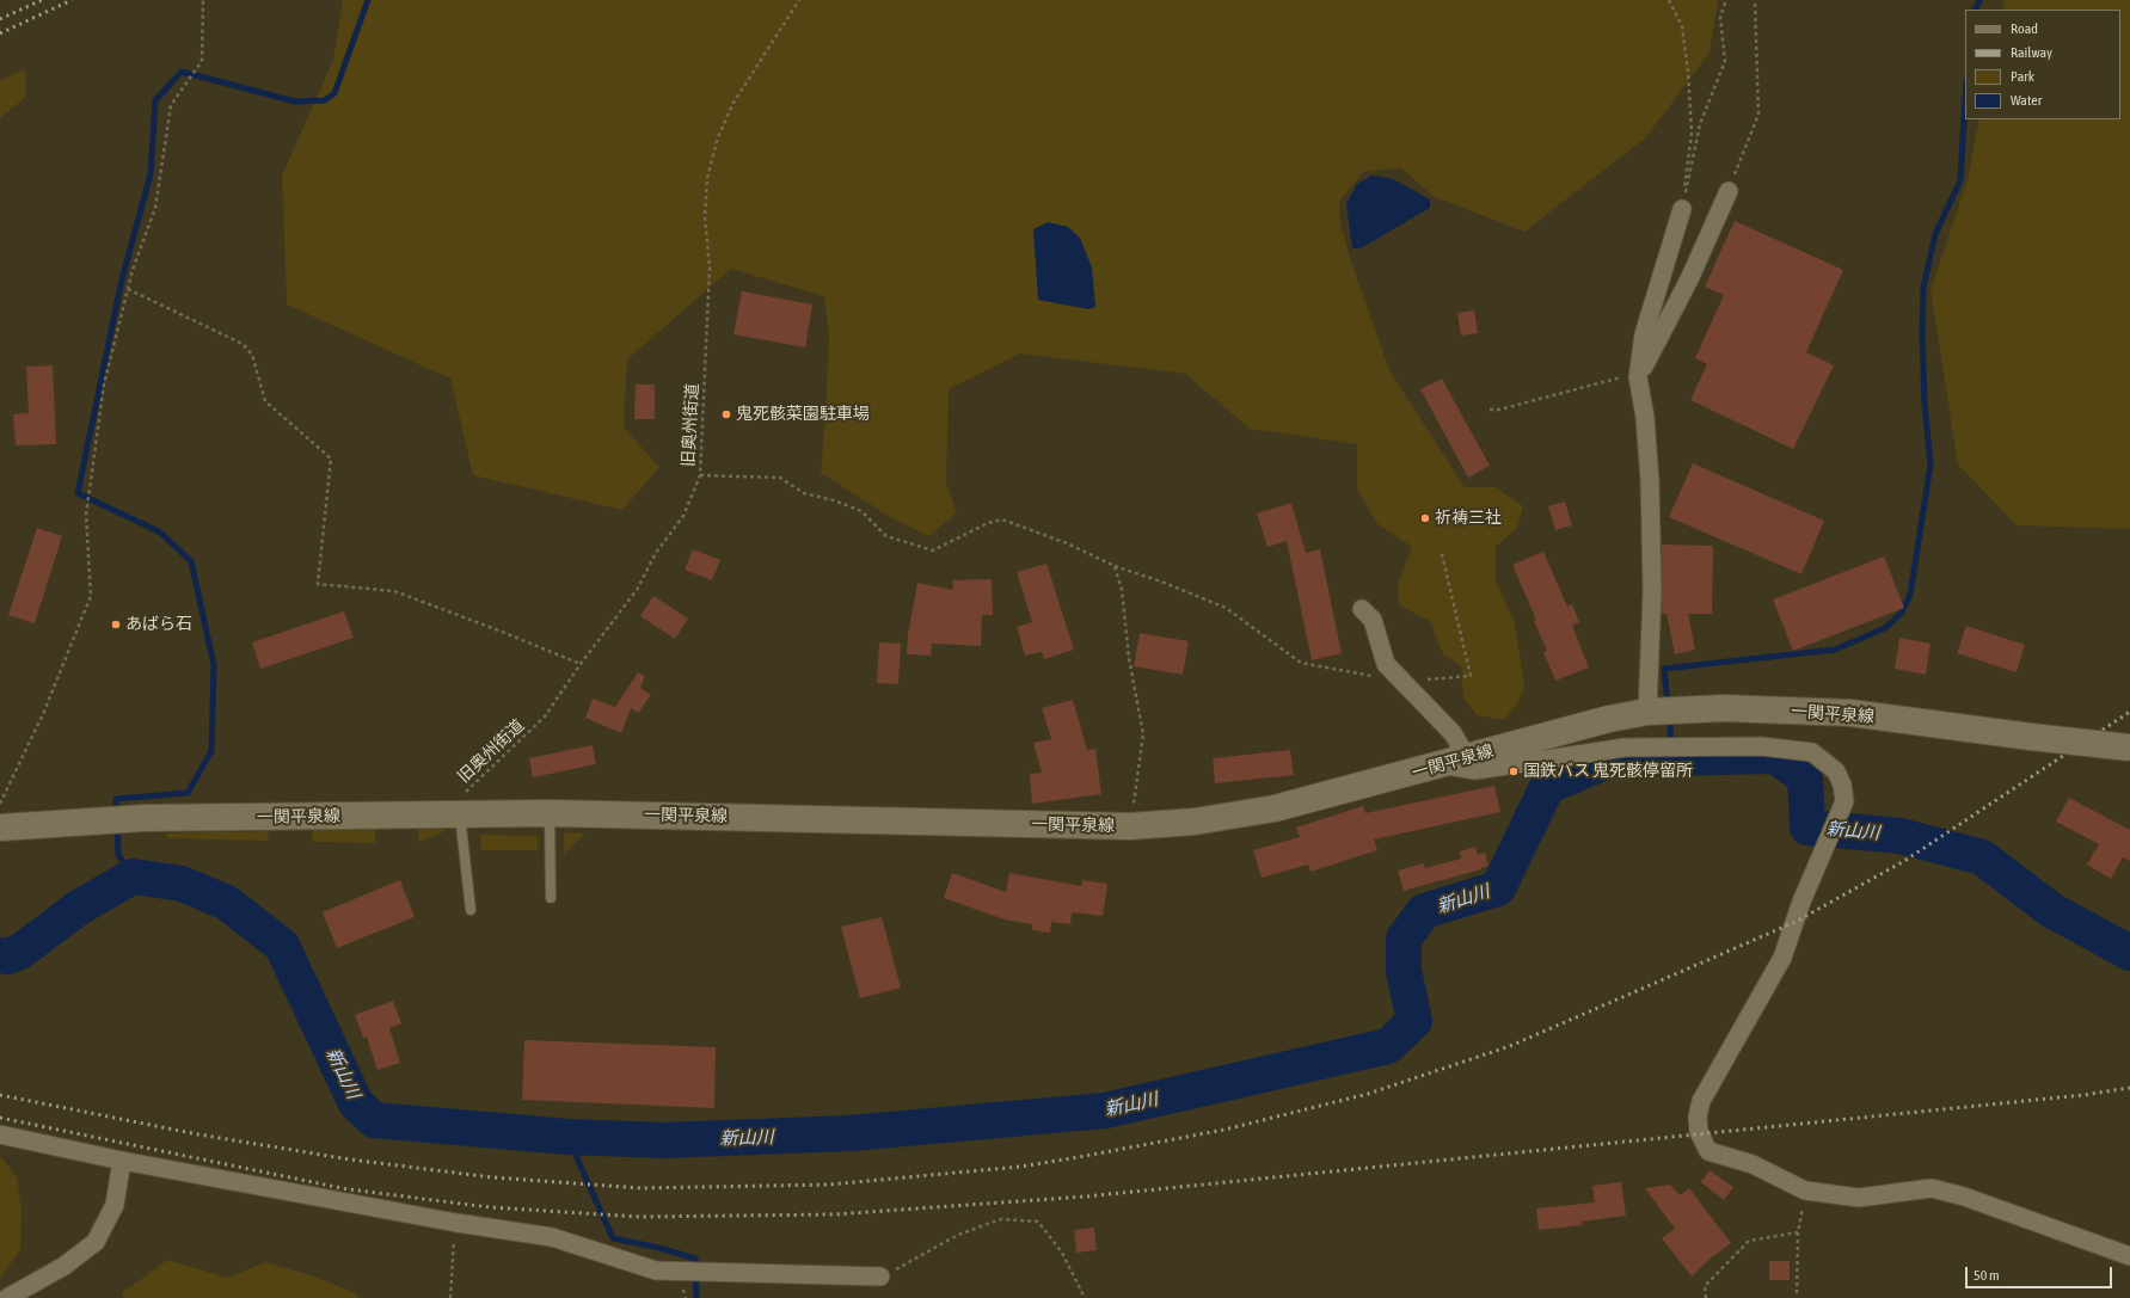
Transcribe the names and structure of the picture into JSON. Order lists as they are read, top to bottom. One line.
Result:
{"streets":{"main road":["一関平泉線"],"path":["旧奥州街道"]},"crossings":[["旧奥州街道","一関平泉線"]],"water":["新山川"],"places":["鬼死骸菜園駐車場","祈祷三社","あばら石","国鉄バス 鬼死骸停留所"],"legend":["Road","Railway","Park","Water"],"scale_bar":"50 m"}
